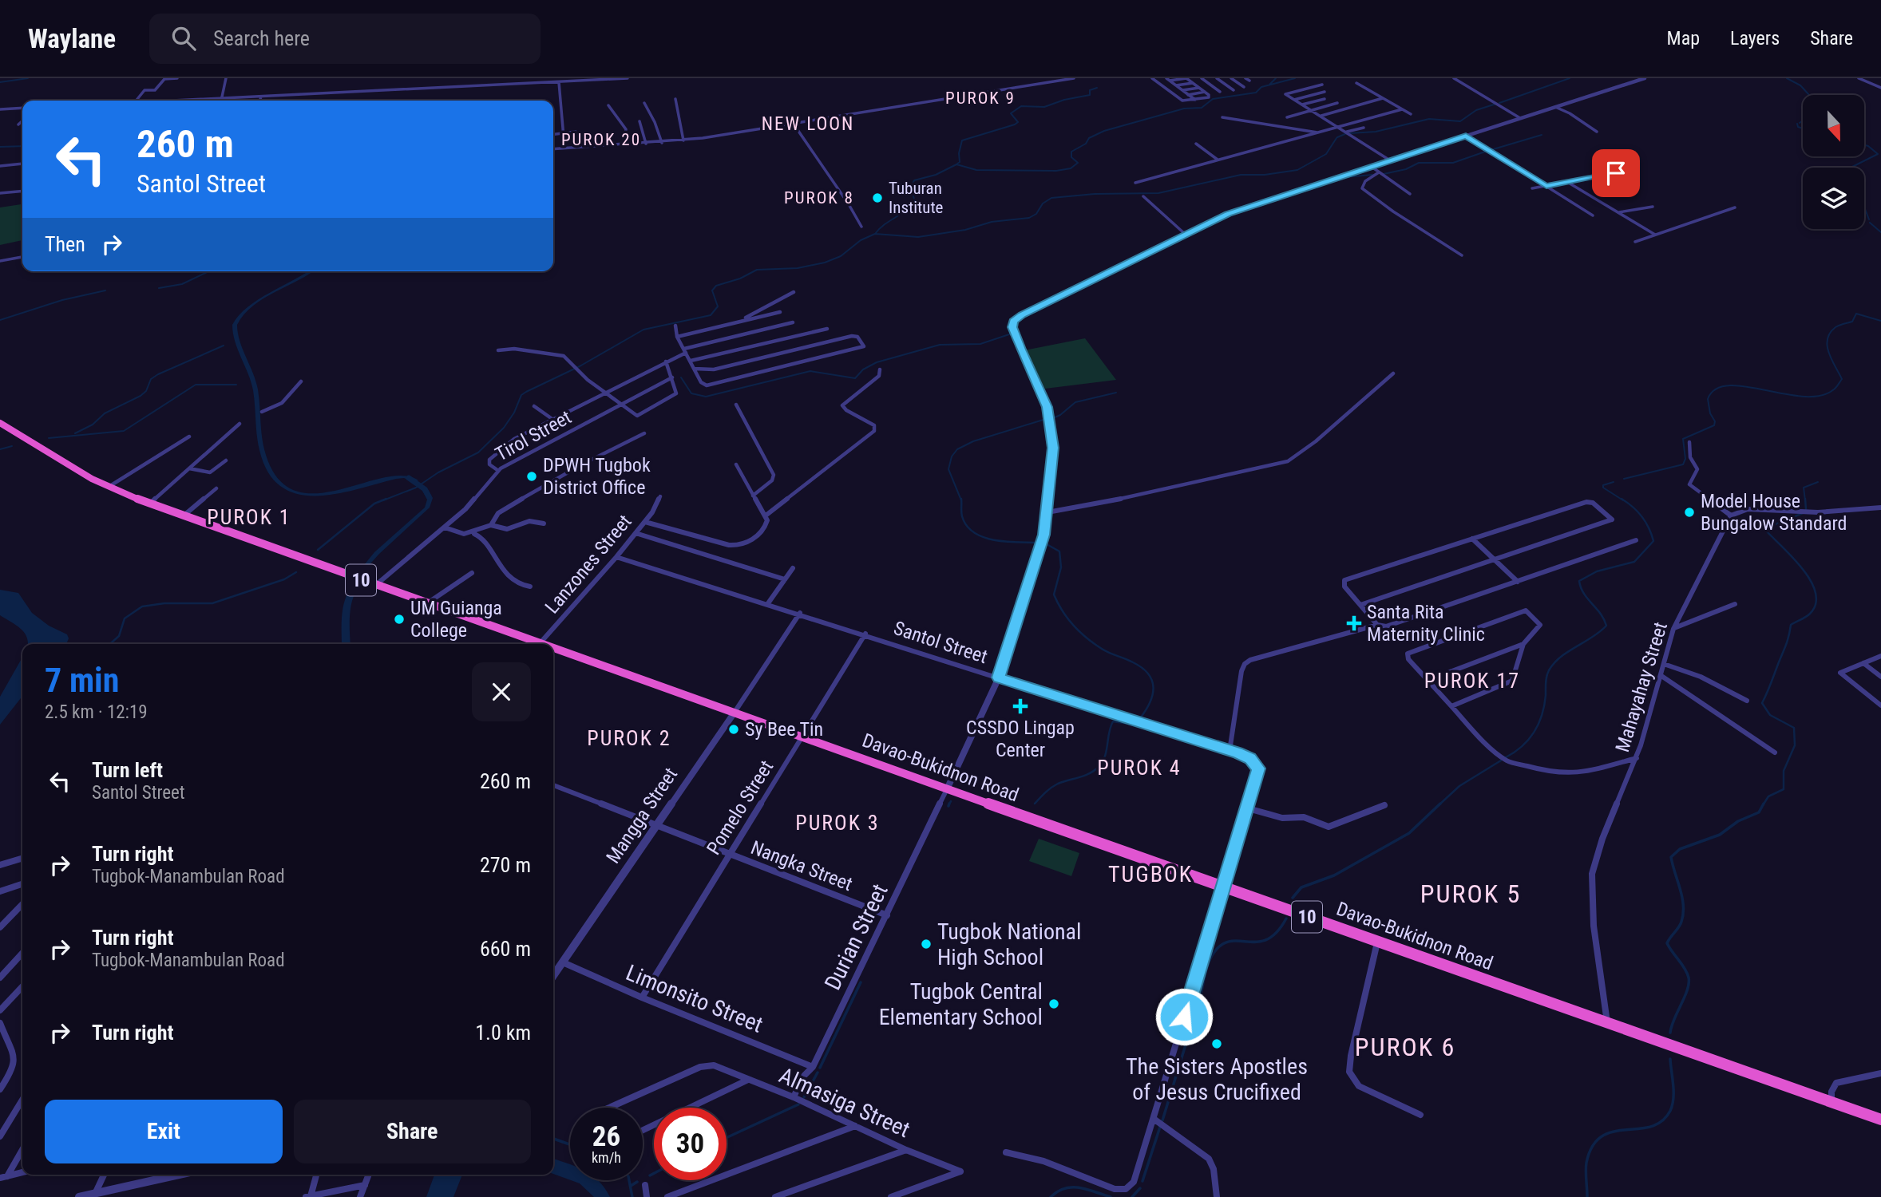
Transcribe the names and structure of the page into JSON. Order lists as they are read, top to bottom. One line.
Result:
{"streets":{"highway":["10","Davao-Bukidnon Road"],"street":["Tirol Street","Lanzones Street","Santol Street","Mahayahay Street","Pomelo Street","Mangga Street","Nangka Street","Durian Street","Limonsito Street","Almasiga Street"]},"crossings":[["Tirol Street","Davao-Bukidnon Road"],["Lanzones Street","Santol Street"],["Santol Street","Pomelo Street"],["Santol Street","Mangga Street"],["Mahayahay Street","Davao-Bukidnon Road"],["Davao-Bukidnon Road","Pomelo Street"],["Davao-Bukidnon Road","Mangga Street"],["Davao-Bukidnon Road","Durian Street"],["Pomelo Street","Nangka Street"],["Pomelo Street","Limonsito Street"],["Mangga Street","Nangka Street"],["Mangga Street","Limonsito Street"],["Nangka Street","Durian Street"],["Durian Street","Limonsito Street"],["Durian Street","Almasiga Street"]],"districts":["PUROK 9","NEW LOON","PUROK 20","PUROK 8","PUROK 1","PUROK 17","PUROK 2","PUROK 4","PUROK 3","TUGBOK","PUROK 5","PUROK 6"],"places":{"other":["Tuburan Institute","DPWH Tugbok District Office","Model House Bungalow Standard","UM Guianga College","Sy Bee Tin","Tugbok National High School","Tugbok Central Elementary School","The Sisters Apostles of Jesus Crucifixed"],"health":["Santa Rita Maternity Clinic","CSSDO Lingap Center"]},"north":"bottom","page":{"header":"Waylane","search":"Search here","nav":["Map","Layers","Share"],"turn":["260 m","Santol Street"],"then":"Then","heading":["7 min","2.5 km · 12:19"],"list":[{"name":"Turn left","note":"Santol Street","value":"260 m"},{"name":"Turn right","note":"Tugbok-Manambulan Road","value":"270 m"},{"name":"Turn right","note":"Tugbok-Manambulan Road","value":"660 m"},{"name":"Turn right","value":"1.0 km"}],"buttons":["Exit","Share"],"speed":"26 km/h","limit":"30"}}
